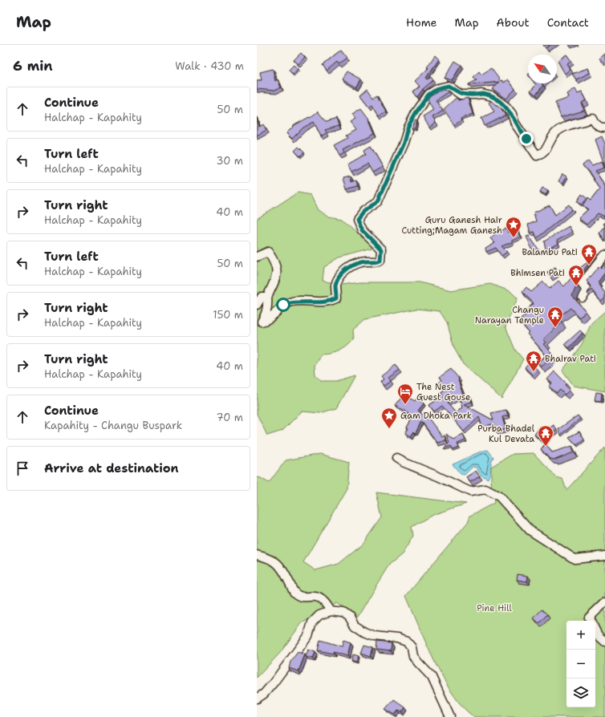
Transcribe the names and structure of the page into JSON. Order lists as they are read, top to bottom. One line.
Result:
{"parks":["Pine Hill"],"places":{"place":["Guru Ganesh Hair Cutting;Magam Ganesh","Gam Dhoka Park"],"temple":["Balambu Pati","Bhimsen Pati","Changu Narayan Temple","Bhairav Pati","Purba Bhadel Kul Devata"],"hotel":["The Nest Guest Gouse"]},"north":"top left","page":{"header":"Map","nav":["Home","Map","About","Contact"],"heading":["6 min","Walk · 430 m"],"list":[["Continue","Halchap - Kapahity","50 m"],["Turn left","Halchap - Kapahity","30 m"],["Turn right","Halchap - Kapahity","40 m"],["Turn left","Halchap - Kapahity","50 m"],["Turn right","Halchap - Kapahity","150 m"],["Turn right","Halchap - Kapahity","40 m"],["Continue","Kapahity - Changu Buspark","70 m"],"Arrive at destination"],"map_buttons":["+","−"]}}
